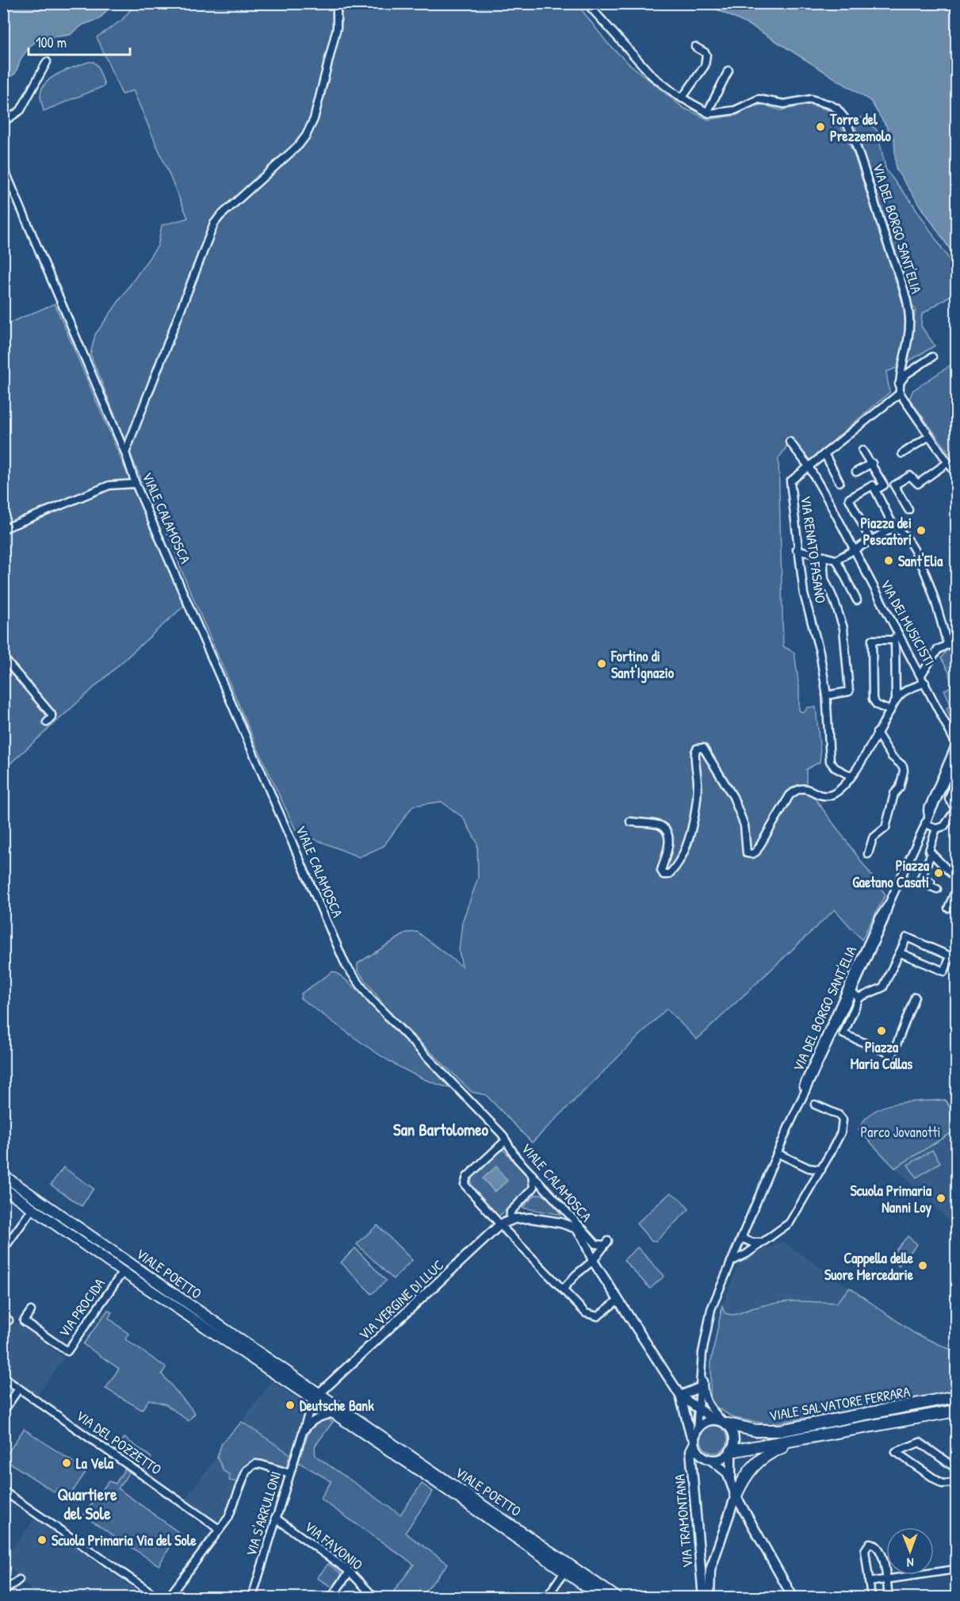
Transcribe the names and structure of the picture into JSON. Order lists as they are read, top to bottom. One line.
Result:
{"streets":{"highway":["VIALE SALVATORE FERRARA"],"main road":["VIALE POETTO"],"street":["VIA DEL BORGO SANT'ELIA","VIALE CALAMOSCA","VIA RENATO FASANO","VIA DEI MUSICISTI","VIA VERGINE DI LLUC","VIA PROCIDA","VIA DEL POZZETTO","VIA S'ARRULLONI","VIA TRAMONTANA","VIA FAVONIO"]},"crossings":[["VIA DEL BORGO SANT'ELIA","VIA RENATO FASANO"],["VIA DEL BORGO SANT'ELIA","VIA DEI MUSICISTI"],["VIA DEL BORGO SANT'ELIA","VIALE SALVATORE FERRARA"],["VIA DEL BORGO SANT'ELIA","VIA TRAMONTANA"],["VIA RENATO FASANO","VIA DEI MUSICISTI"],["VIALE POETTO","VIA VERGINE DI LLUC"],["VIALE POETTO","VIA PROCIDA"],["VIALE POETTO","VIA S'ARRULLONI"],["VIA VERGINE DI LLUC","VIA S'ARRULLONI"],["VIALE SALVATORE FERRARA","VIA TRAMONTANA"],["VIA S'ARRULLONI","VIA FAVONIO"]],"districts":["San Bartolomeo","Quartiere del Sole"],"parks":["Parco Jovanotti"],"places":["Torre del Prezzemolo","Piazza dei Pescatori","Sant'Elia","Fortino di Sant'Ignazio","Piazza Gaetano Casati","Piazza Maria Callas","Scuola Primaria Nanni Loy","Cappella delle Suore Mercedarie","Deutsche Bank","La Vela","Scuola Primaria Via del Sole"],"scale_bar":"100 m","north":"bottom"}
